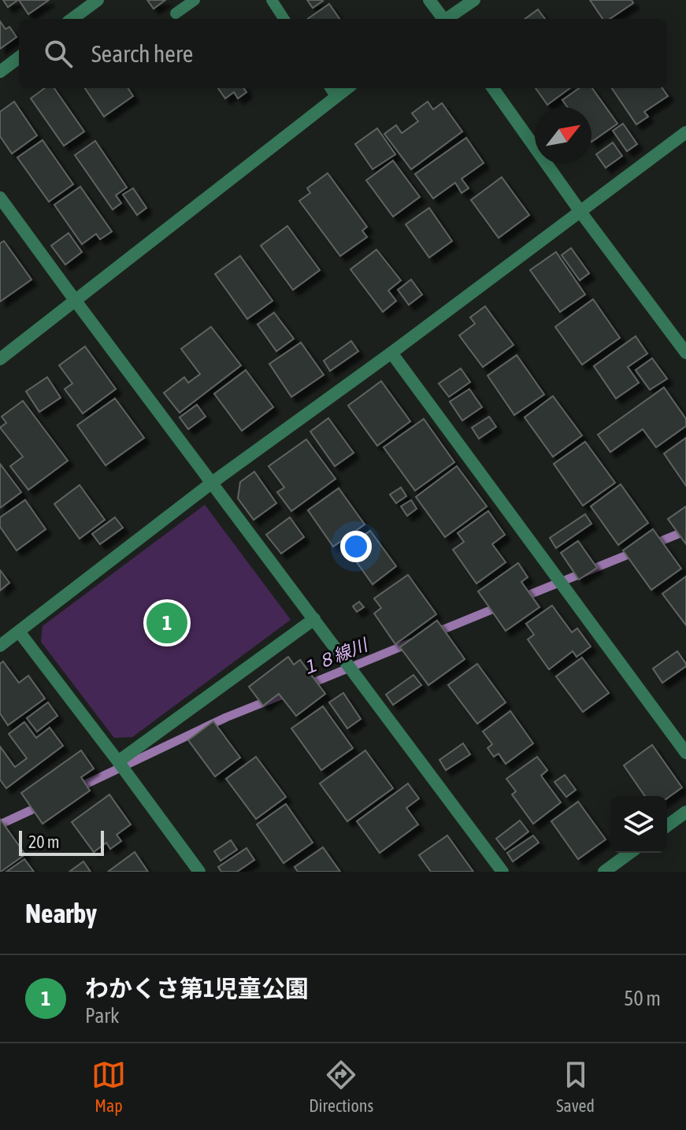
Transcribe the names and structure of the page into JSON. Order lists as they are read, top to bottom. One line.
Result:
{"water":["１８線川"],"scale_bar":"20 m","north":"top right","page":{"search":"Search here","pins":"1","scale":"20 m","heading":"Nearby","list":[{"mark":"1","name":"わかくさ第1児童公園","note":"Park","value":"50 m"}],"nav":["Map","Directions","Saved"]}}
